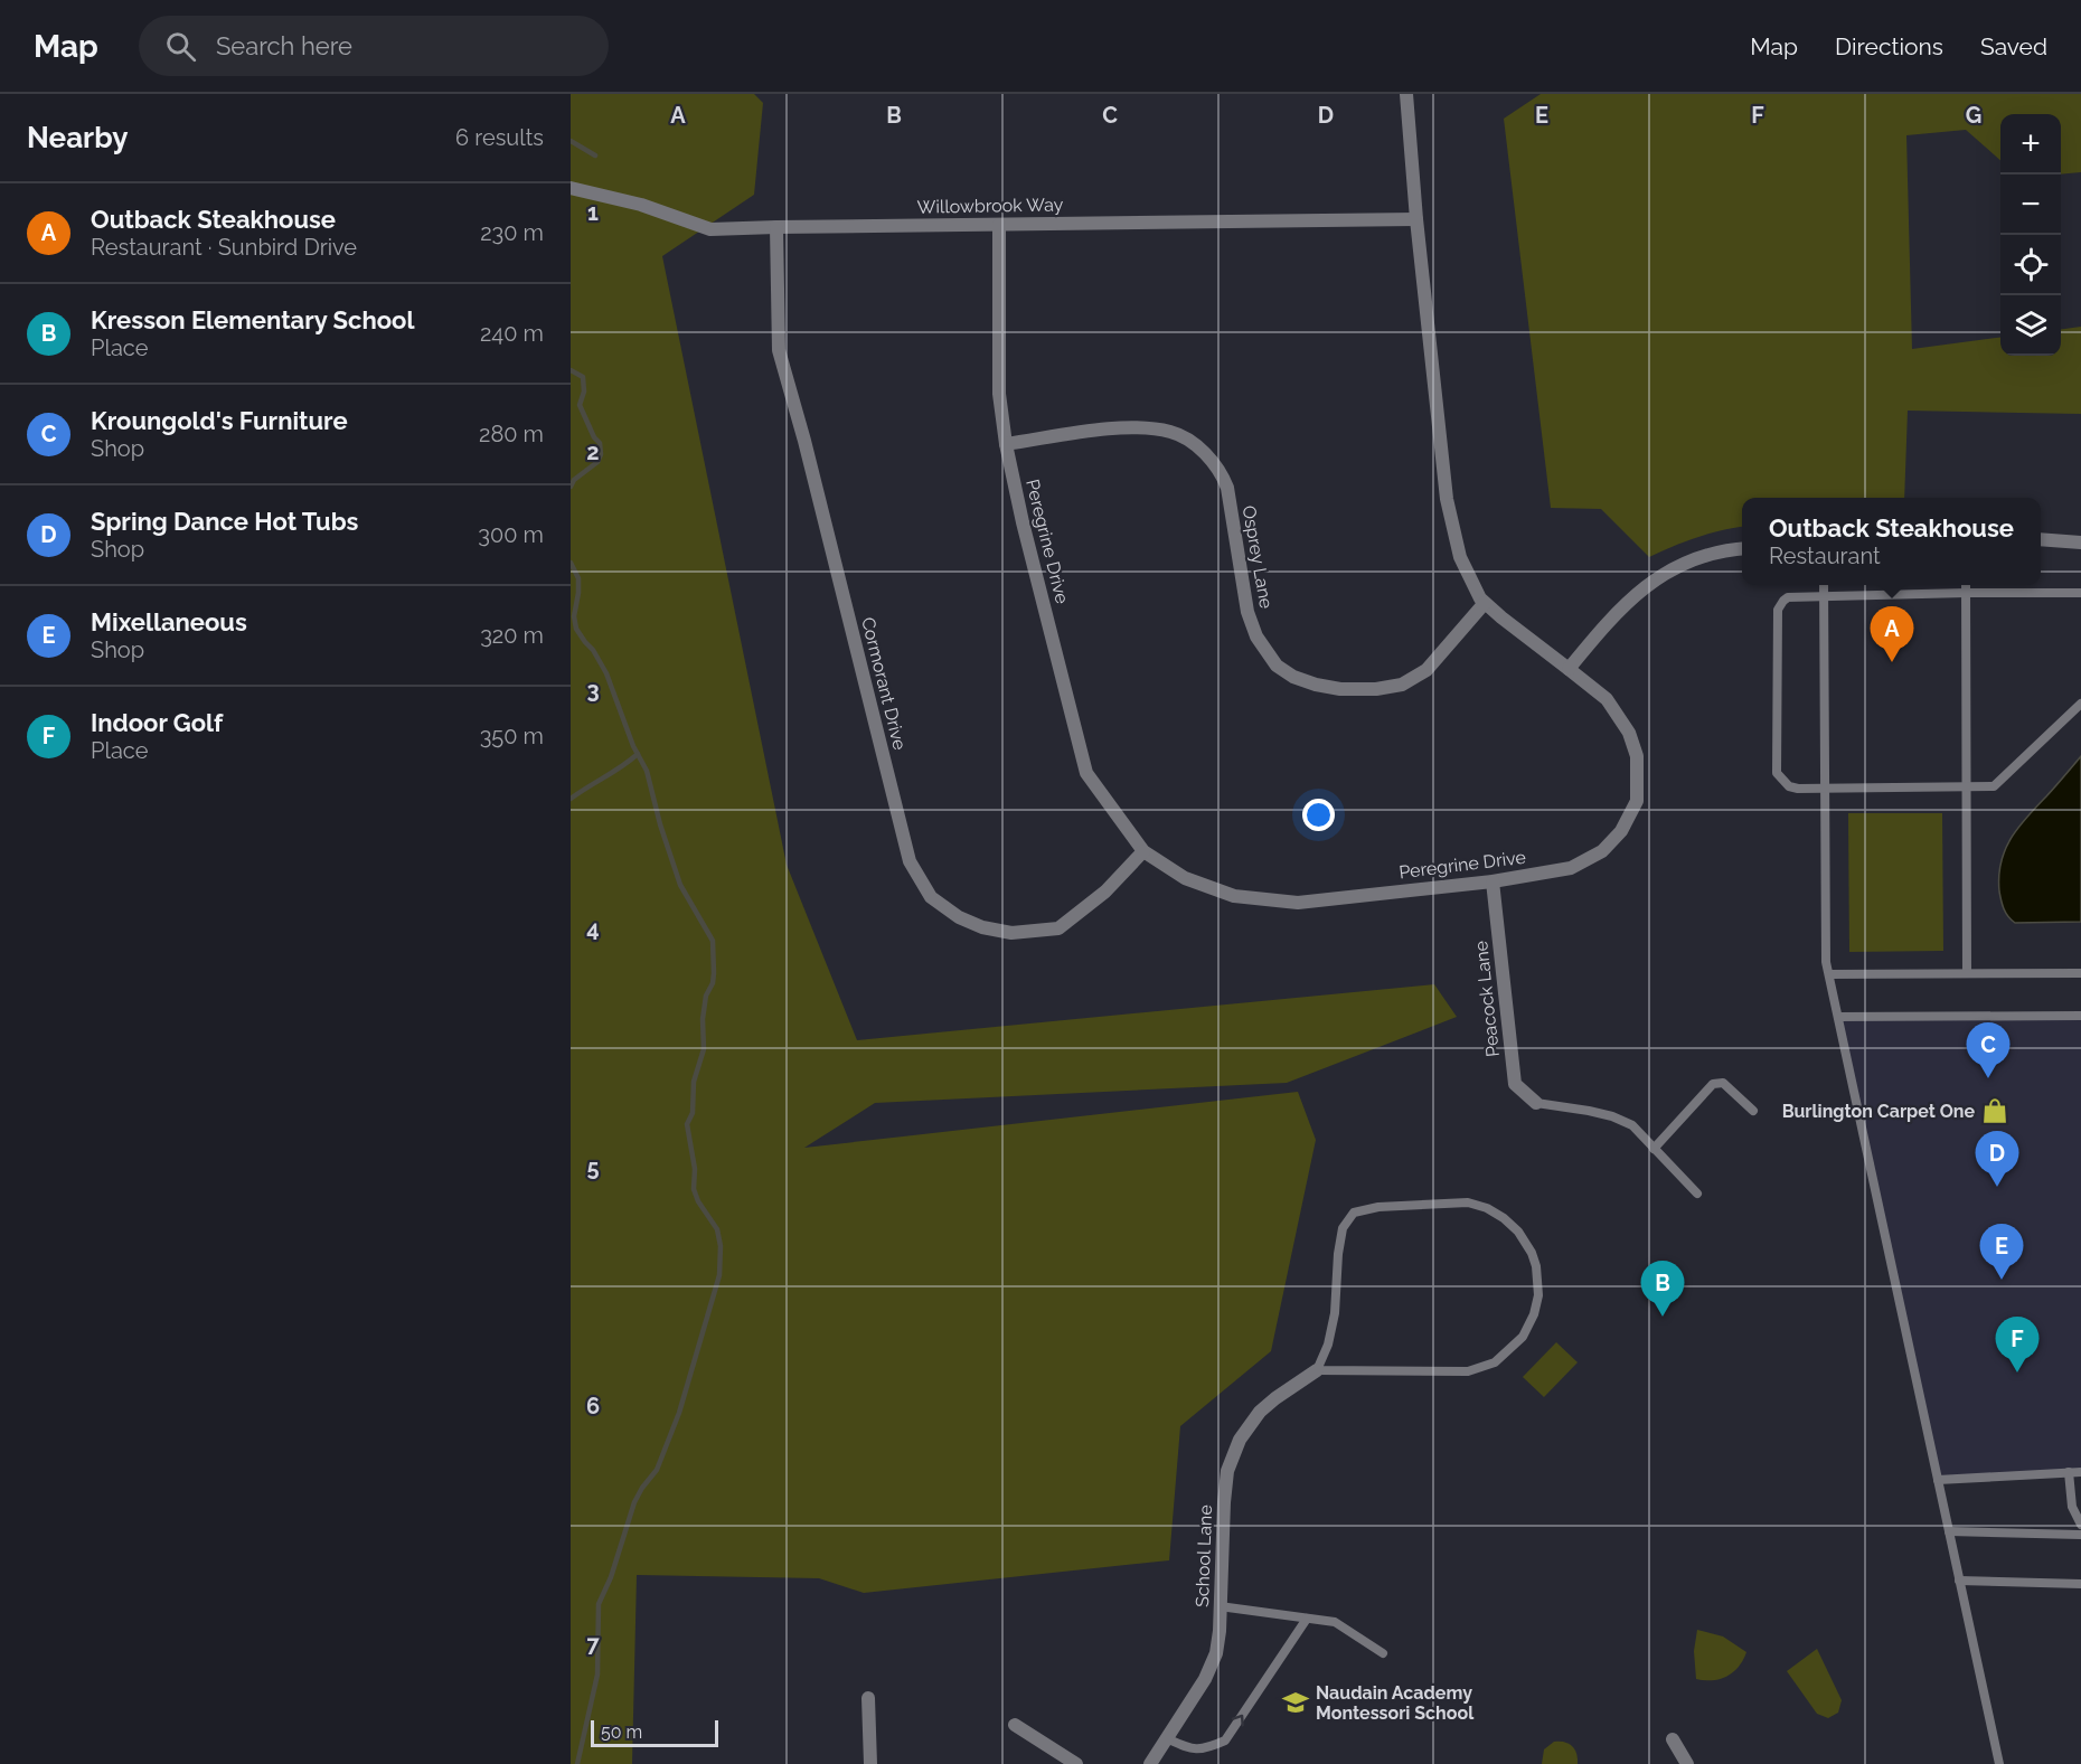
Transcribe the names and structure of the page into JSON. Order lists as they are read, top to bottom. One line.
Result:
{"streets":{"street":["Willowbrook Way","Peregrine Drive","Osprey Lane","Cormorant Drive","Peacock Lane","School Lane"]},"crossings":[["Willowbrook Way","Peregrine Drive"],["Willowbrook Way","Cormorant Drive"],["Peregrine Drive","Osprey Lane"],["Peregrine Drive","Cormorant Drive"],["Peregrine Drive","Peacock Lane"]],"places":{"shop":["Burlington Carpet One"],"school or university":["Naudain Academy Montessori School"]},"scale_bar":"50 m","page":{"header":"Map","search":"Search here","nav":["Map","Directions","Saved"],"heading":["Nearby","6 results"],"map_buttons":["+","−"],"list":[{"mark":"A","name":"Outback Steakhouse","note":"Restaurant · Sunbird Drive","value":"230 m"},{"mark":"B","name":"Kresson Elementary School","note":"Place","value":"240 m"},{"mark":"C","name":"Kroungold's Furniture","note":"Shop","value":"280 m"},{"mark":"D","name":"Spring Dance Hot Tubs","note":"Shop","value":"300 m"},{"mark":"E","name":"Mixellaneous","note":"Shop","value":"320 m"},{"mark":"F","name":"Indoor Golf","note":"Place","value":"350 m"}],"popup":["Outback Steakhouse","Restaurant"],"pins":["A","C","D","E","B","F"],"scale":"50 m"},"grid":{"columns":["A","B","C","D","E","F","G"],"rows":["1","2","3","4","5","6","7"]}}
